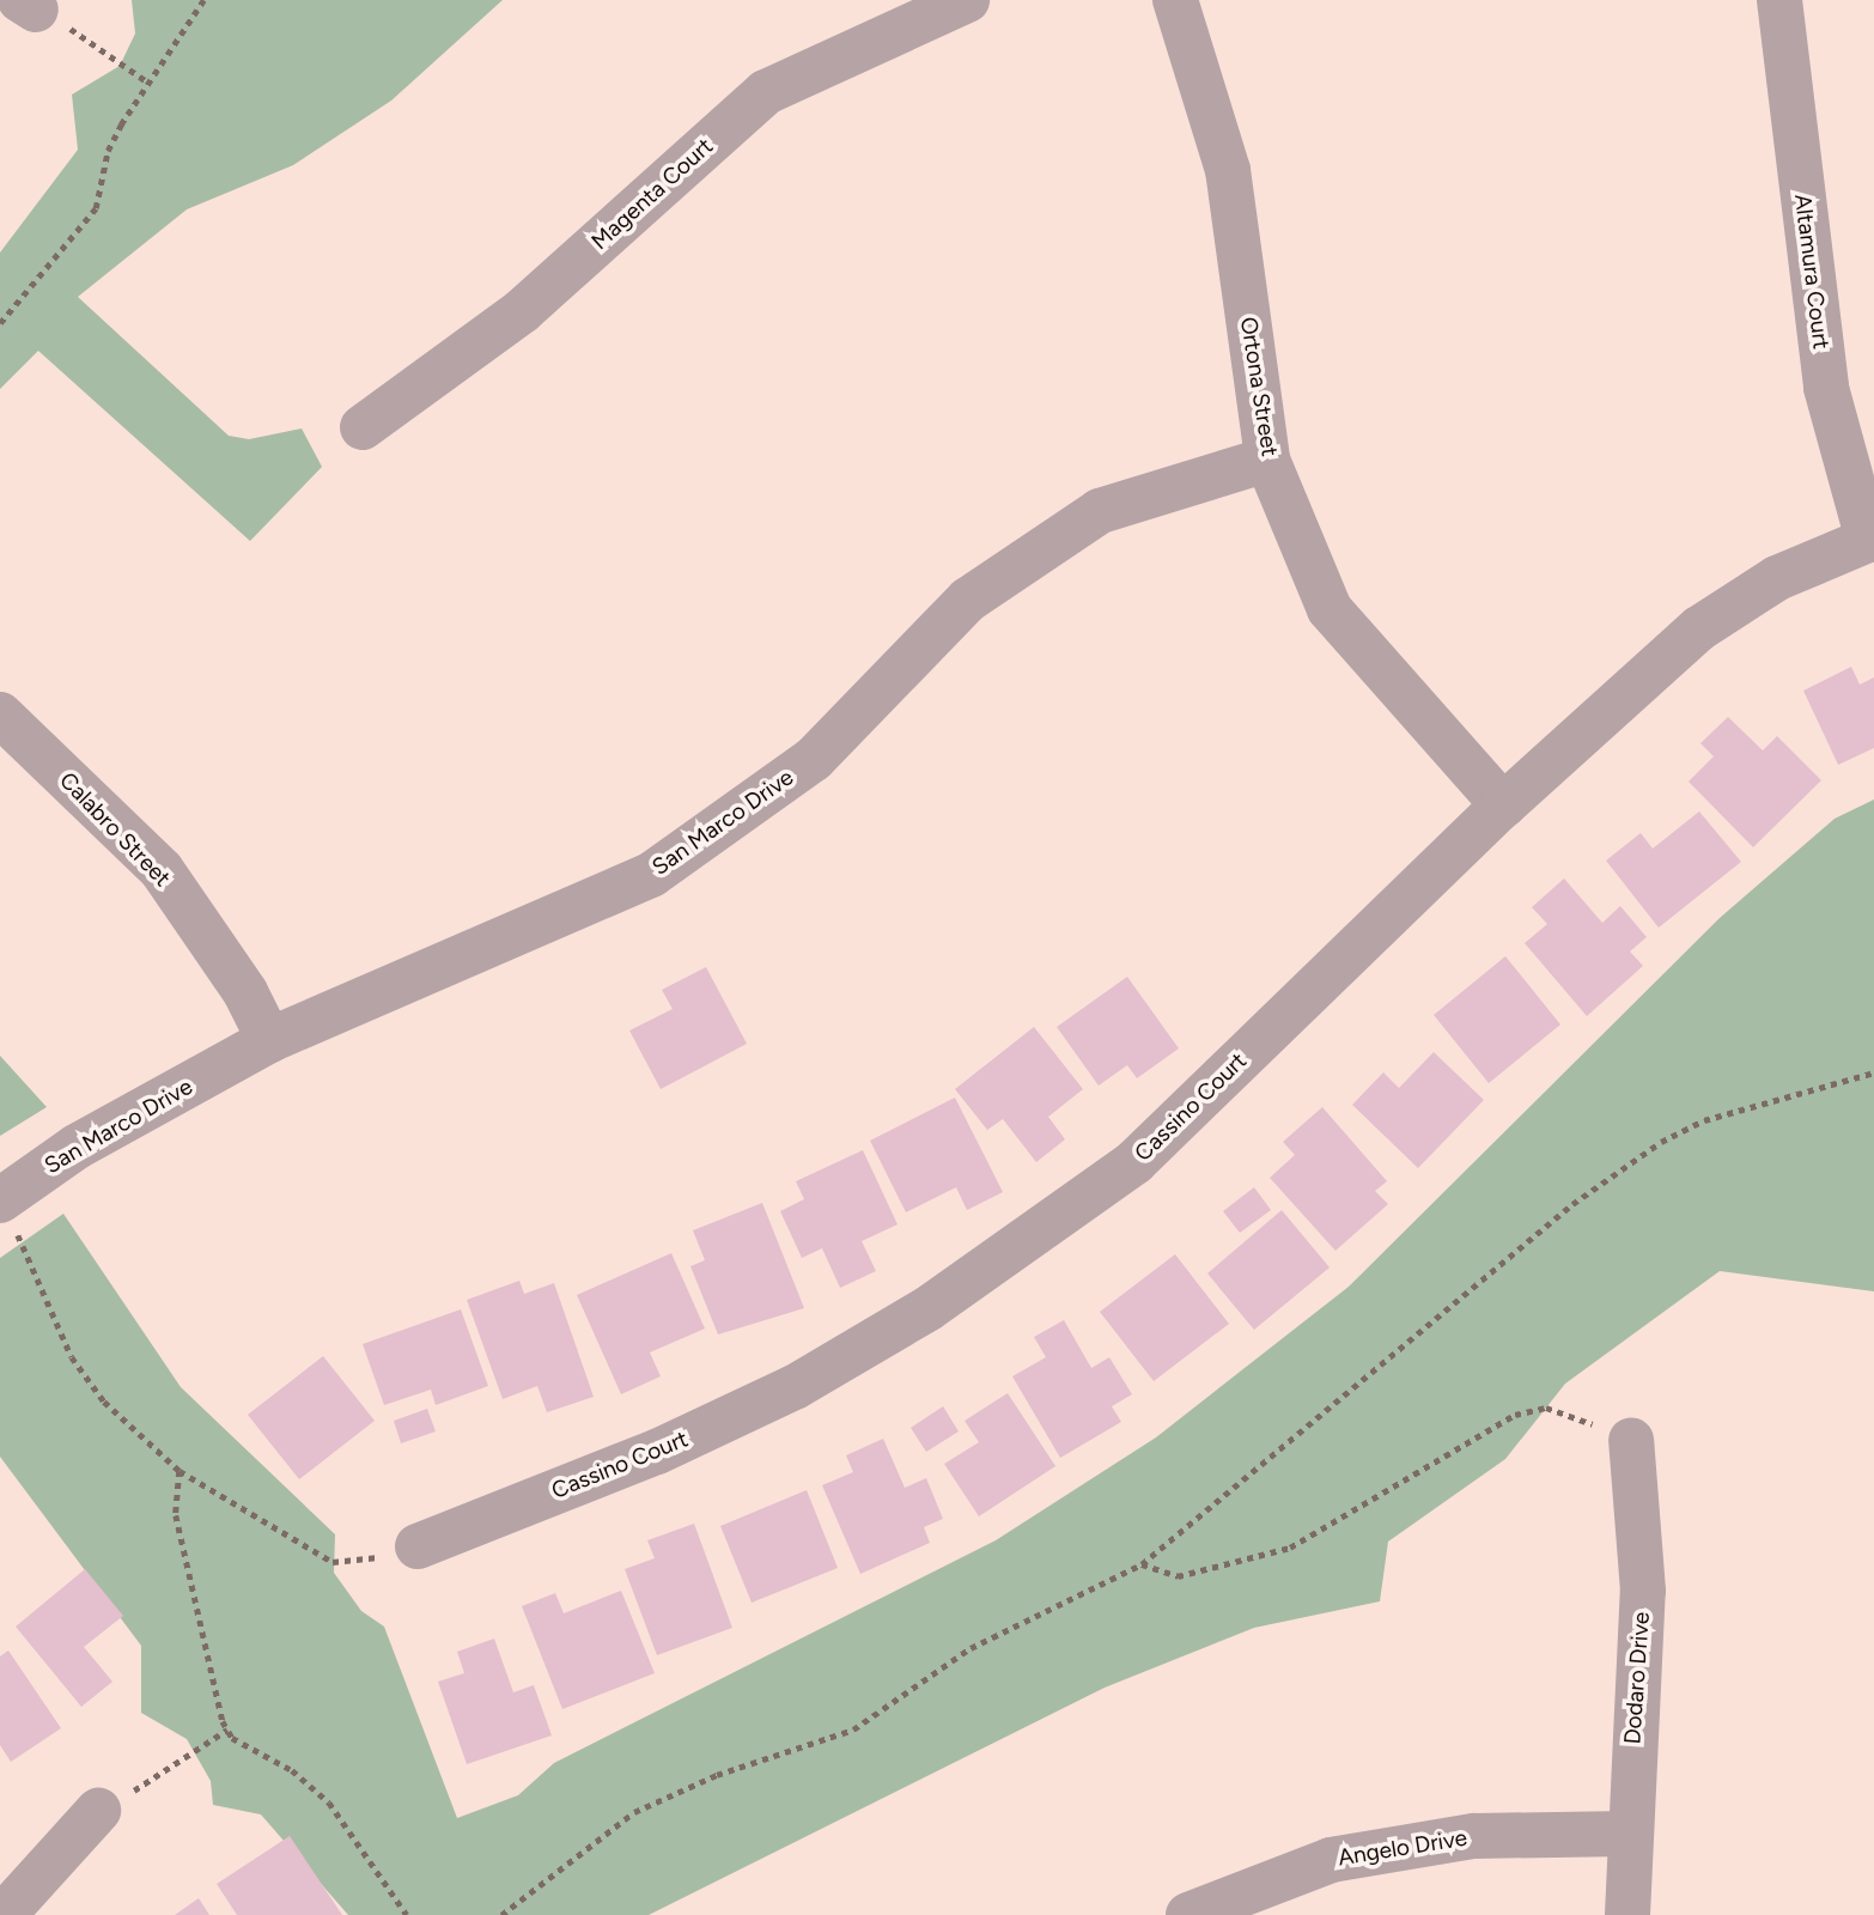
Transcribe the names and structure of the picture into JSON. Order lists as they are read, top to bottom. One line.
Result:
{"streets":{"street":["Magenta Court","Altamura Court","Ortona Street","San Marco Drive","Calabro Street","Cassino Court","Dodaro Drive","Angelo Drive"]},"crossings":[["Altamura Court","Cassino Court"],["Ortona Street","San Marco Drive"],["Ortona Street","Cassino Court"],["San Marco Drive","Calabro Street"],["Dodaro Drive","Angelo Drive"]]}
